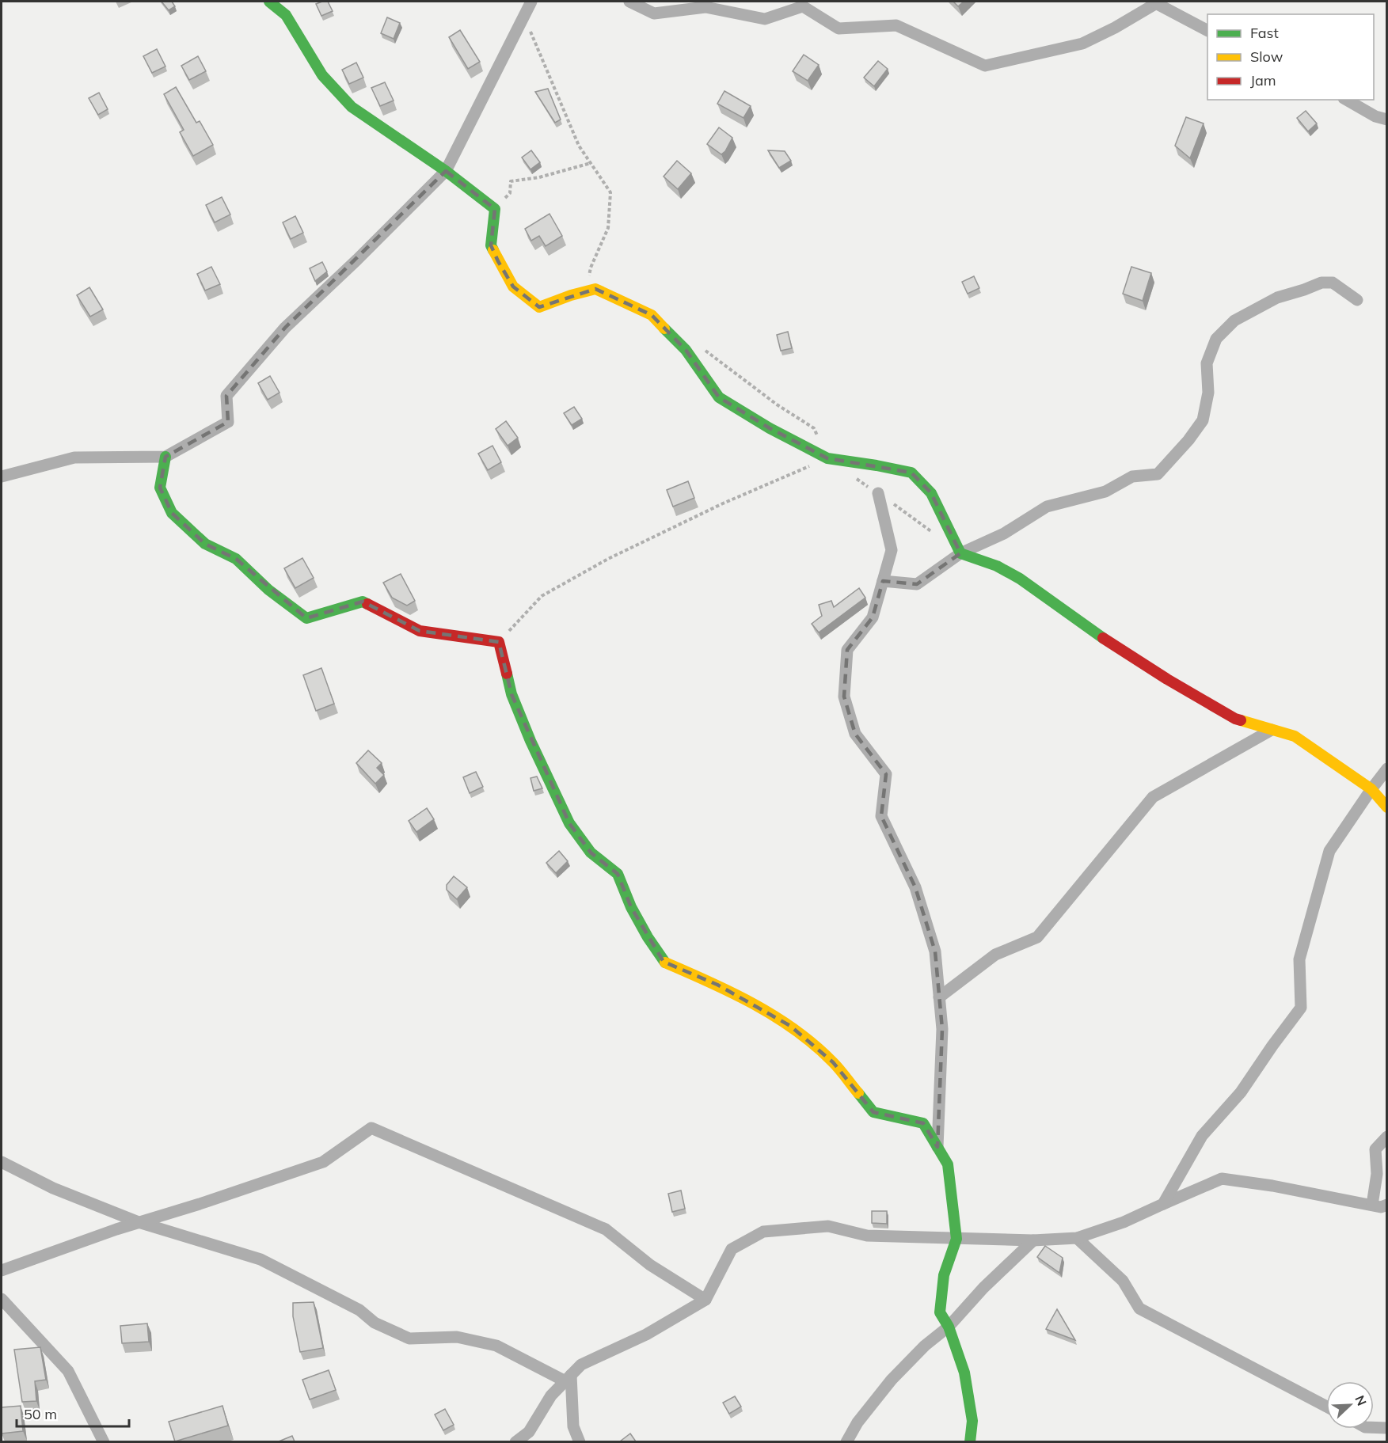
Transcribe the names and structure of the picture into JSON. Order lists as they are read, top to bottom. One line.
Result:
{"legend":["Fast","Slow","Jam"],"scale_bar":"50 m","north":"top right"}
